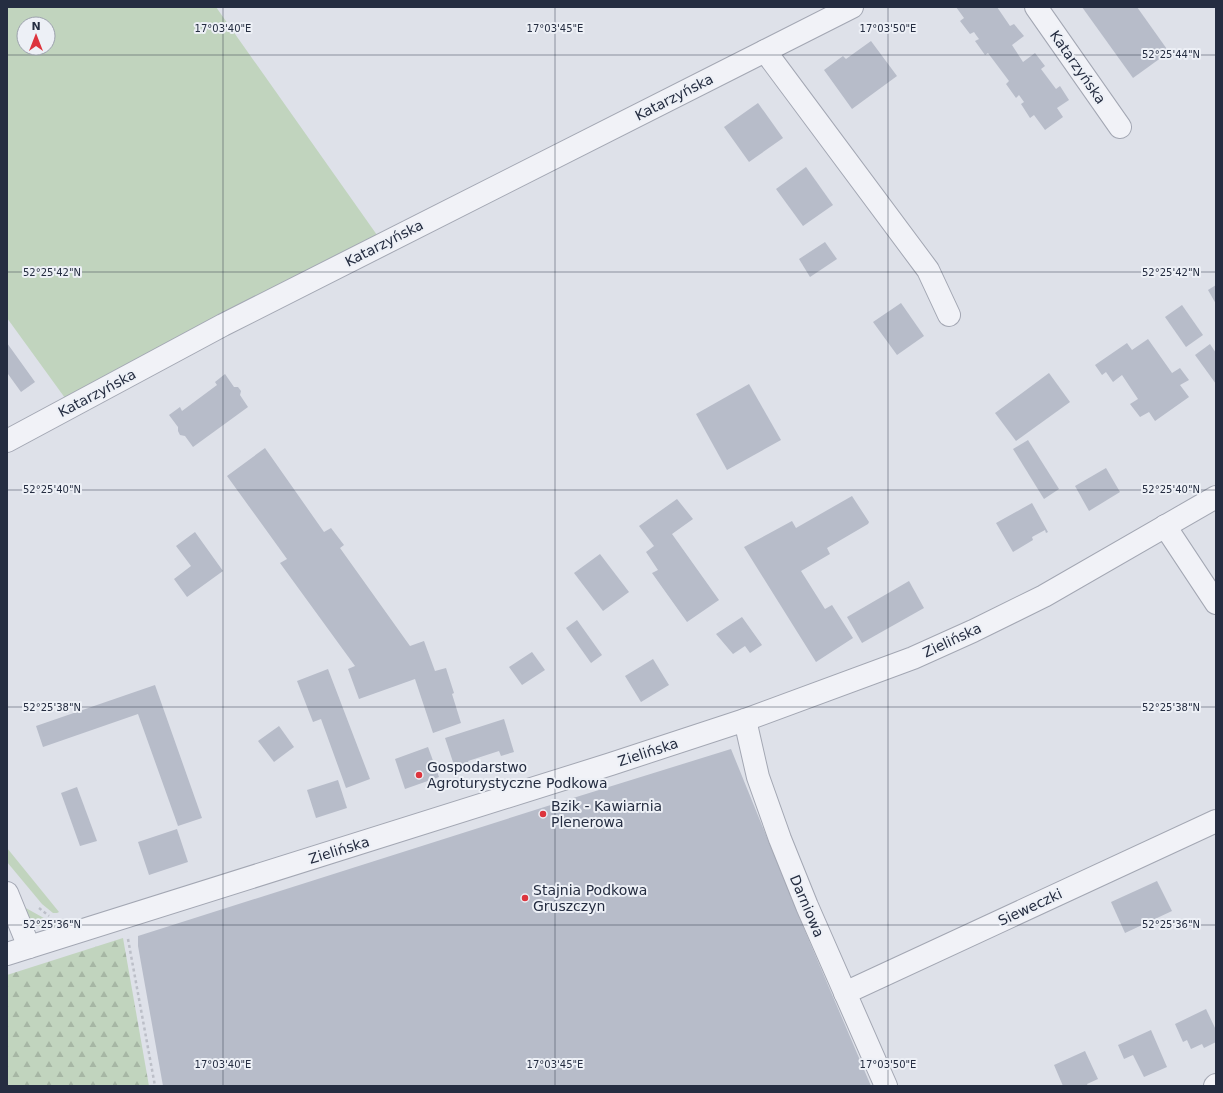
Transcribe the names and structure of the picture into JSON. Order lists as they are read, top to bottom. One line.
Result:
{"streets":{"street":["Katarzyńska","Zielińska","Darniowa","Sieweczki"]},"crossings":[["Zielińska","Darniowa"],["Darniowa","Sieweczki"]],"places":["Gospodarstwo Agroturystyczne Podkowa","Bzik - Kawiarnia Plenerowa","Stajnia Podkowa Gruszczyn"],"north":"top","coordinates":["17°03'40\"E","17°03'45\"E","17°03'50\"E","52°25'44\"N","52°25'42\"N","52°25'40\"N","52°25'38\"N","52°25'36\"N"]}
